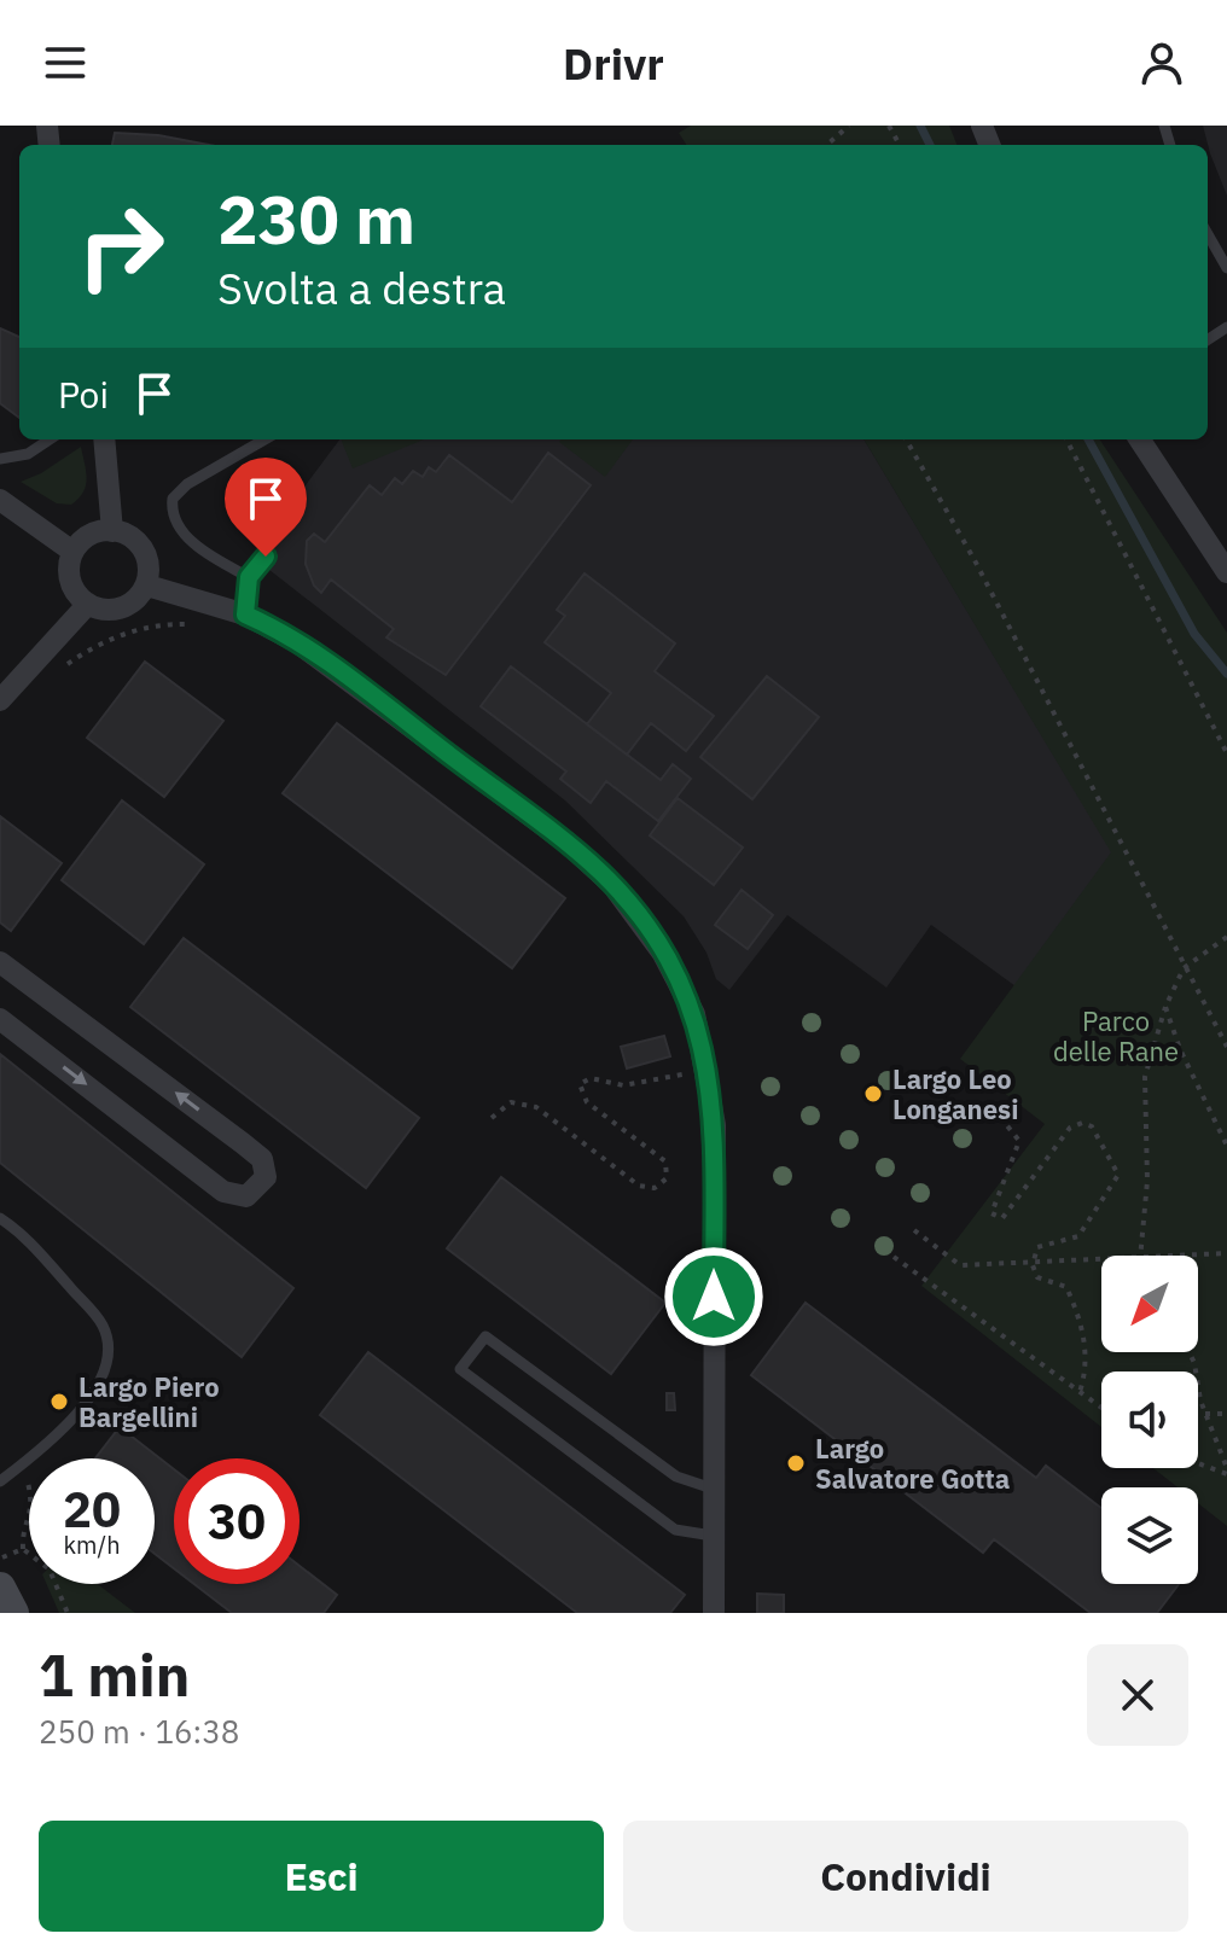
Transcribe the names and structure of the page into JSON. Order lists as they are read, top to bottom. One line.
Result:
{"parks":["Parco delle Rane"],"places":["Largo Leo Longanesi","Largo Piero Bargellini","Largo Salvatore Gotta"],"north":"bottom left","page":{"header":"Drivr","turn":["230 m","Svolta a destra"],"then":"Poi","speed":"20 km/h","limit":"30","heading":["1 min","250 m · 16:38"],"buttons":["Esci","Condividi"]}}
